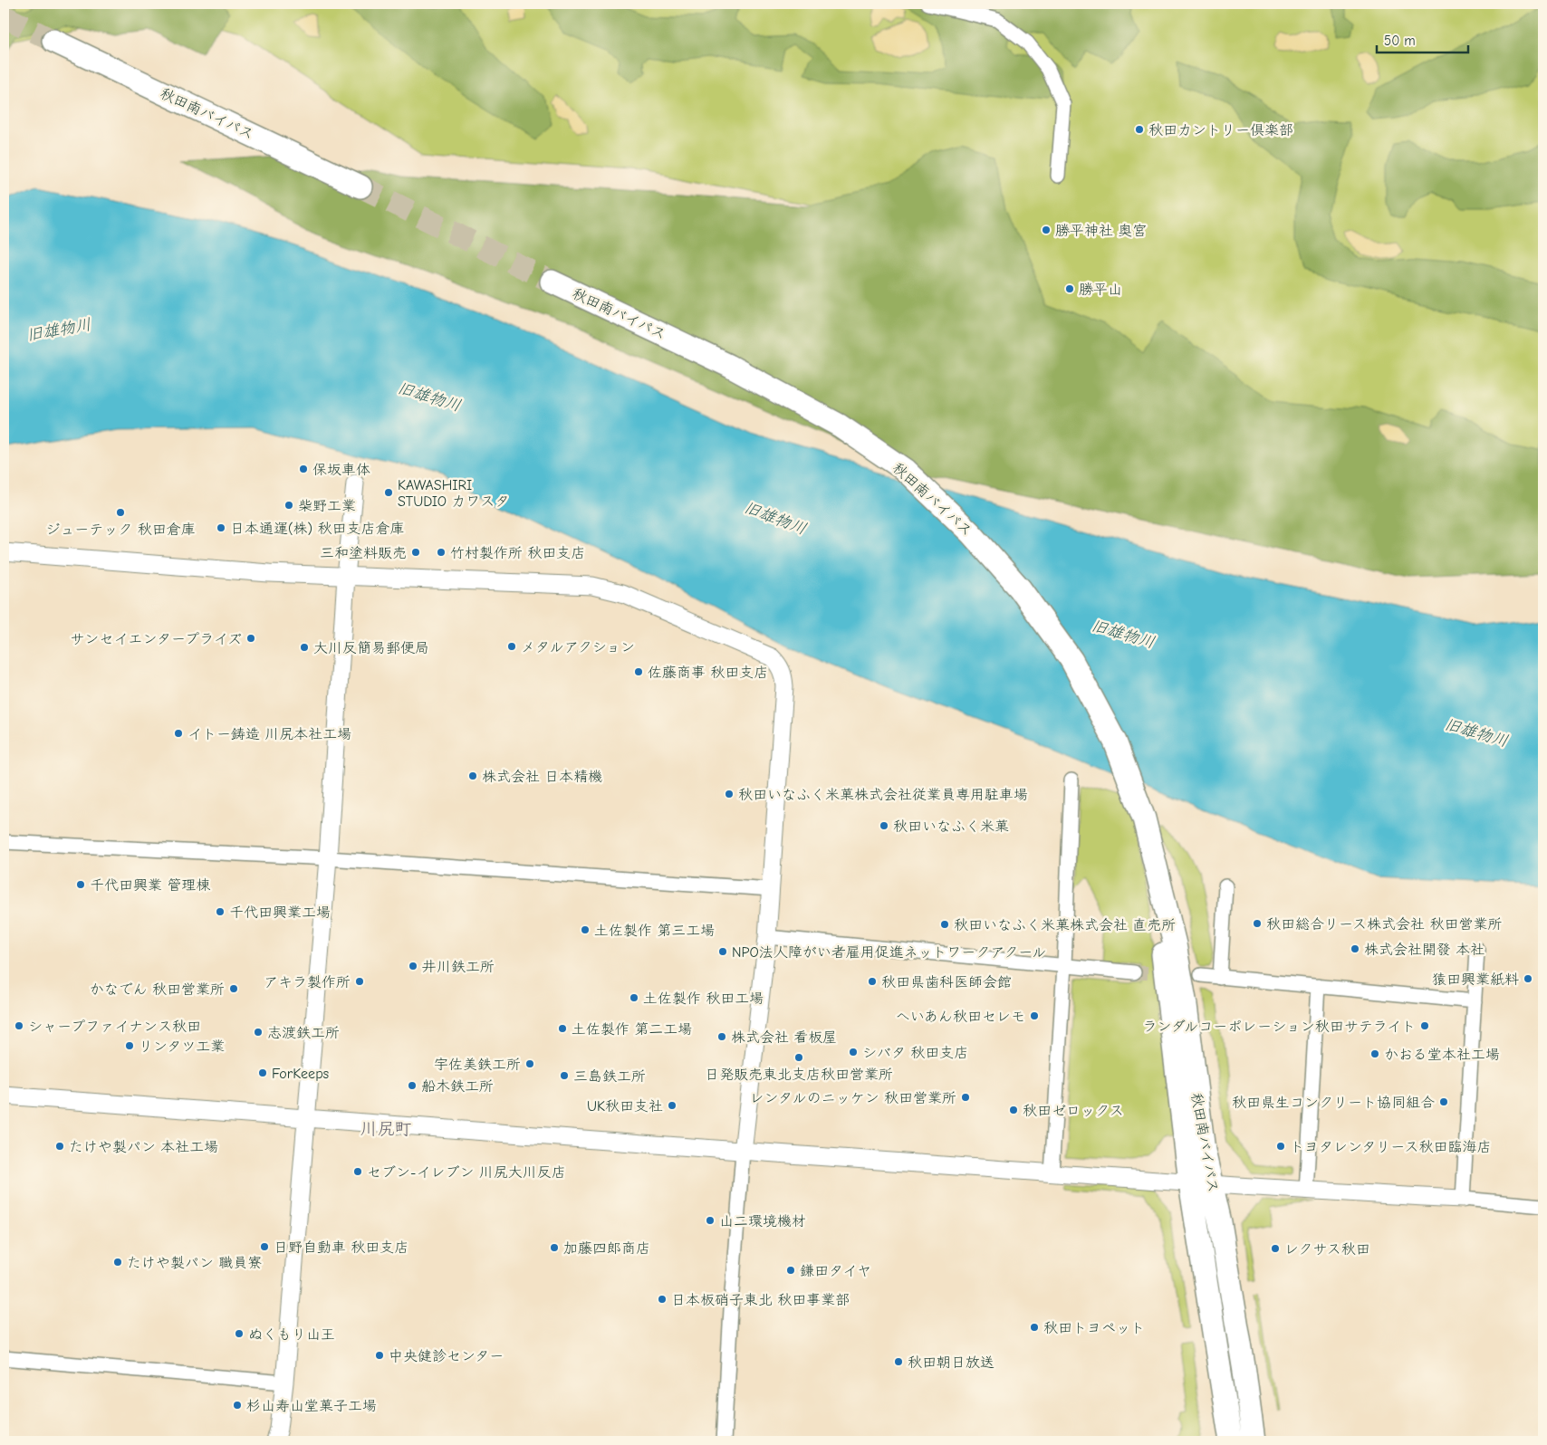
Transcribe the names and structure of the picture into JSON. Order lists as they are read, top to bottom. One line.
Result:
{"streets":{"highway":["秋田南バイパス"]},"districts":["川尻町"],"water":["旧雄物川"],"places":["秋田カントリー倶楽部","勝平神社 奥宮","勝平山","保坂車体","KAWASHIRI STUDIO カワスタ","柴野工業","ジューテック 秋田倉庫","日本通運(株) 秋田支店倉庫","三和塗料販売","竹村製作所 秋田支店","サンセイエンタープライズ","メタルアクション","大川反簡易郵便局","佐藤商事 秋田支店","イトー鋳造 川尻本社工場","株式会社 日本精機","秋田いなふく米菓株式会社従業員専用駐車場","秋田いなふく米菓","千代田興業 管理棟","千代田興業工場","秋田総合リース株式会社 秋田営業所","秋田いなふく米菓株式会社 直売所","土佐製作 第三工場","株式会社開發 本社","NPO法人障がい者雇用促進ネットワークアクール","井川鉄工所","猿田興業紙料","アキラ製作所","秋田県歯科医師会館","かなでん 秋田営業所","土佐製作 秋田工場","へいあん秋田セレモ","シャープファイナンス秋田","ランダルコーポレーション秋田サテライト","土佐製作 第二工場","志渡鉄工所","株式会社 看板屋","リンタツ工業","シバタ 秋田支店","かおる堂本社工場","日発販売東北支店秋田営業所","宇佐美鉄工所","ForKeeps","三島鉄工所","船木鉄工所","レンタルのニッケン 秋田営業所","秋田県生コンクリート協同組合","UK秋田支社","秋田ゼロックス","たけや製パン 本社工場","トヨタレンタリース秋田臨海店","セブン-イレブン 川尻大川反店","山二環境機材","日野自動車 秋田支店","加藤四郎商店","レクサス秋田","たけや製パン 職員寮","鎌田タイヤ","日本板硝子東北 秋田事業部","秋田トヨペット","ぬくもり山王","中央健診センター","秋田朝日放送","杉山寿山堂菓子工場"],"scale_bar":"50 m"}
